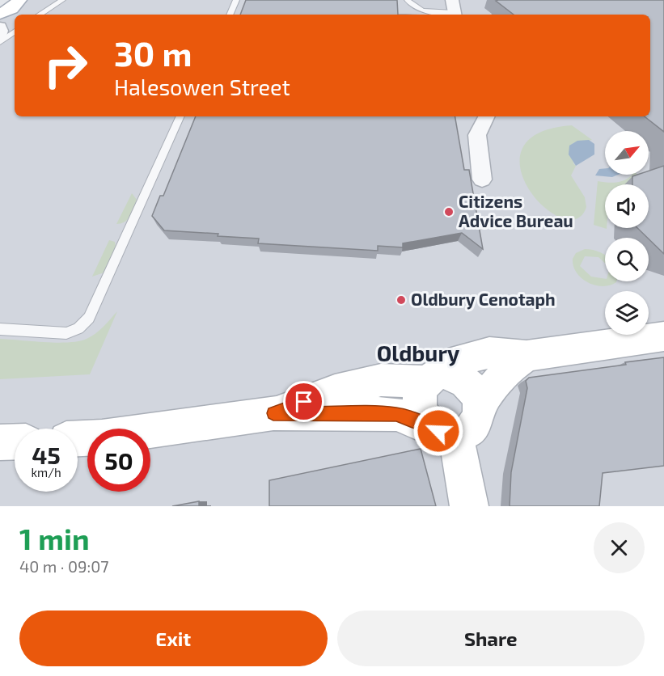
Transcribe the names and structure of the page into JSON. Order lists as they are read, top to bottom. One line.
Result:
{"districts":["Oldbury"],"places":["Citizens Advice Bureau","Oldbury Cenotaph"],"north":"top right","page":{"turn":["30 m","Halesowen Street"],"speed":"45 km/h","limit":"50","heading":["1 min","40 m · 09:07"],"buttons":["Exit","Share"]}}
